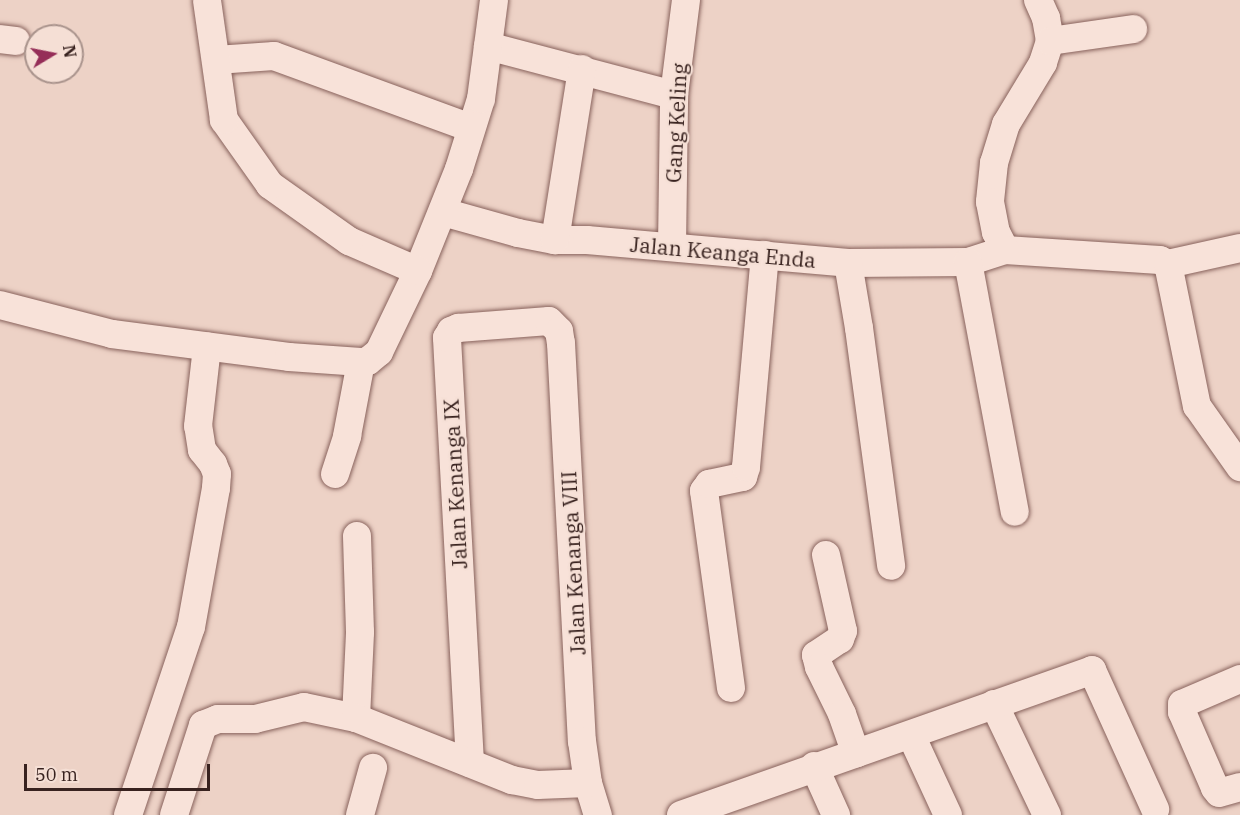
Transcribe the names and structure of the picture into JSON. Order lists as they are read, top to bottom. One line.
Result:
{"streets":{"street":["Gang Keling","Jalan Keanga Enda","Jalan Kenanga IX","Jalan Kenanga VIII"]},"crossings":[["Gang Keling","Jalan Keanga Enda"],["Jalan Kenanga IX","Jalan Kenanga VIII"]],"scale_bar":"50 m","north":"right"}
